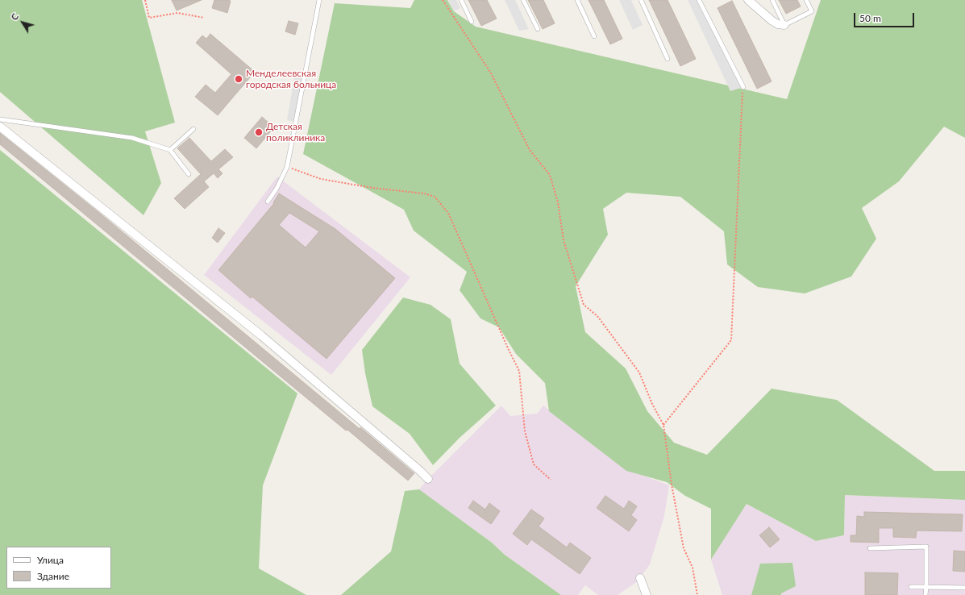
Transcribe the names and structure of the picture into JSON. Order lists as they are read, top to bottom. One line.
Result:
{"places":["Менделеевская городская больница","Детская поликлиника"],"legend":["Улица","Здание"],"scale_bar":"50 m","north":"top left"}
